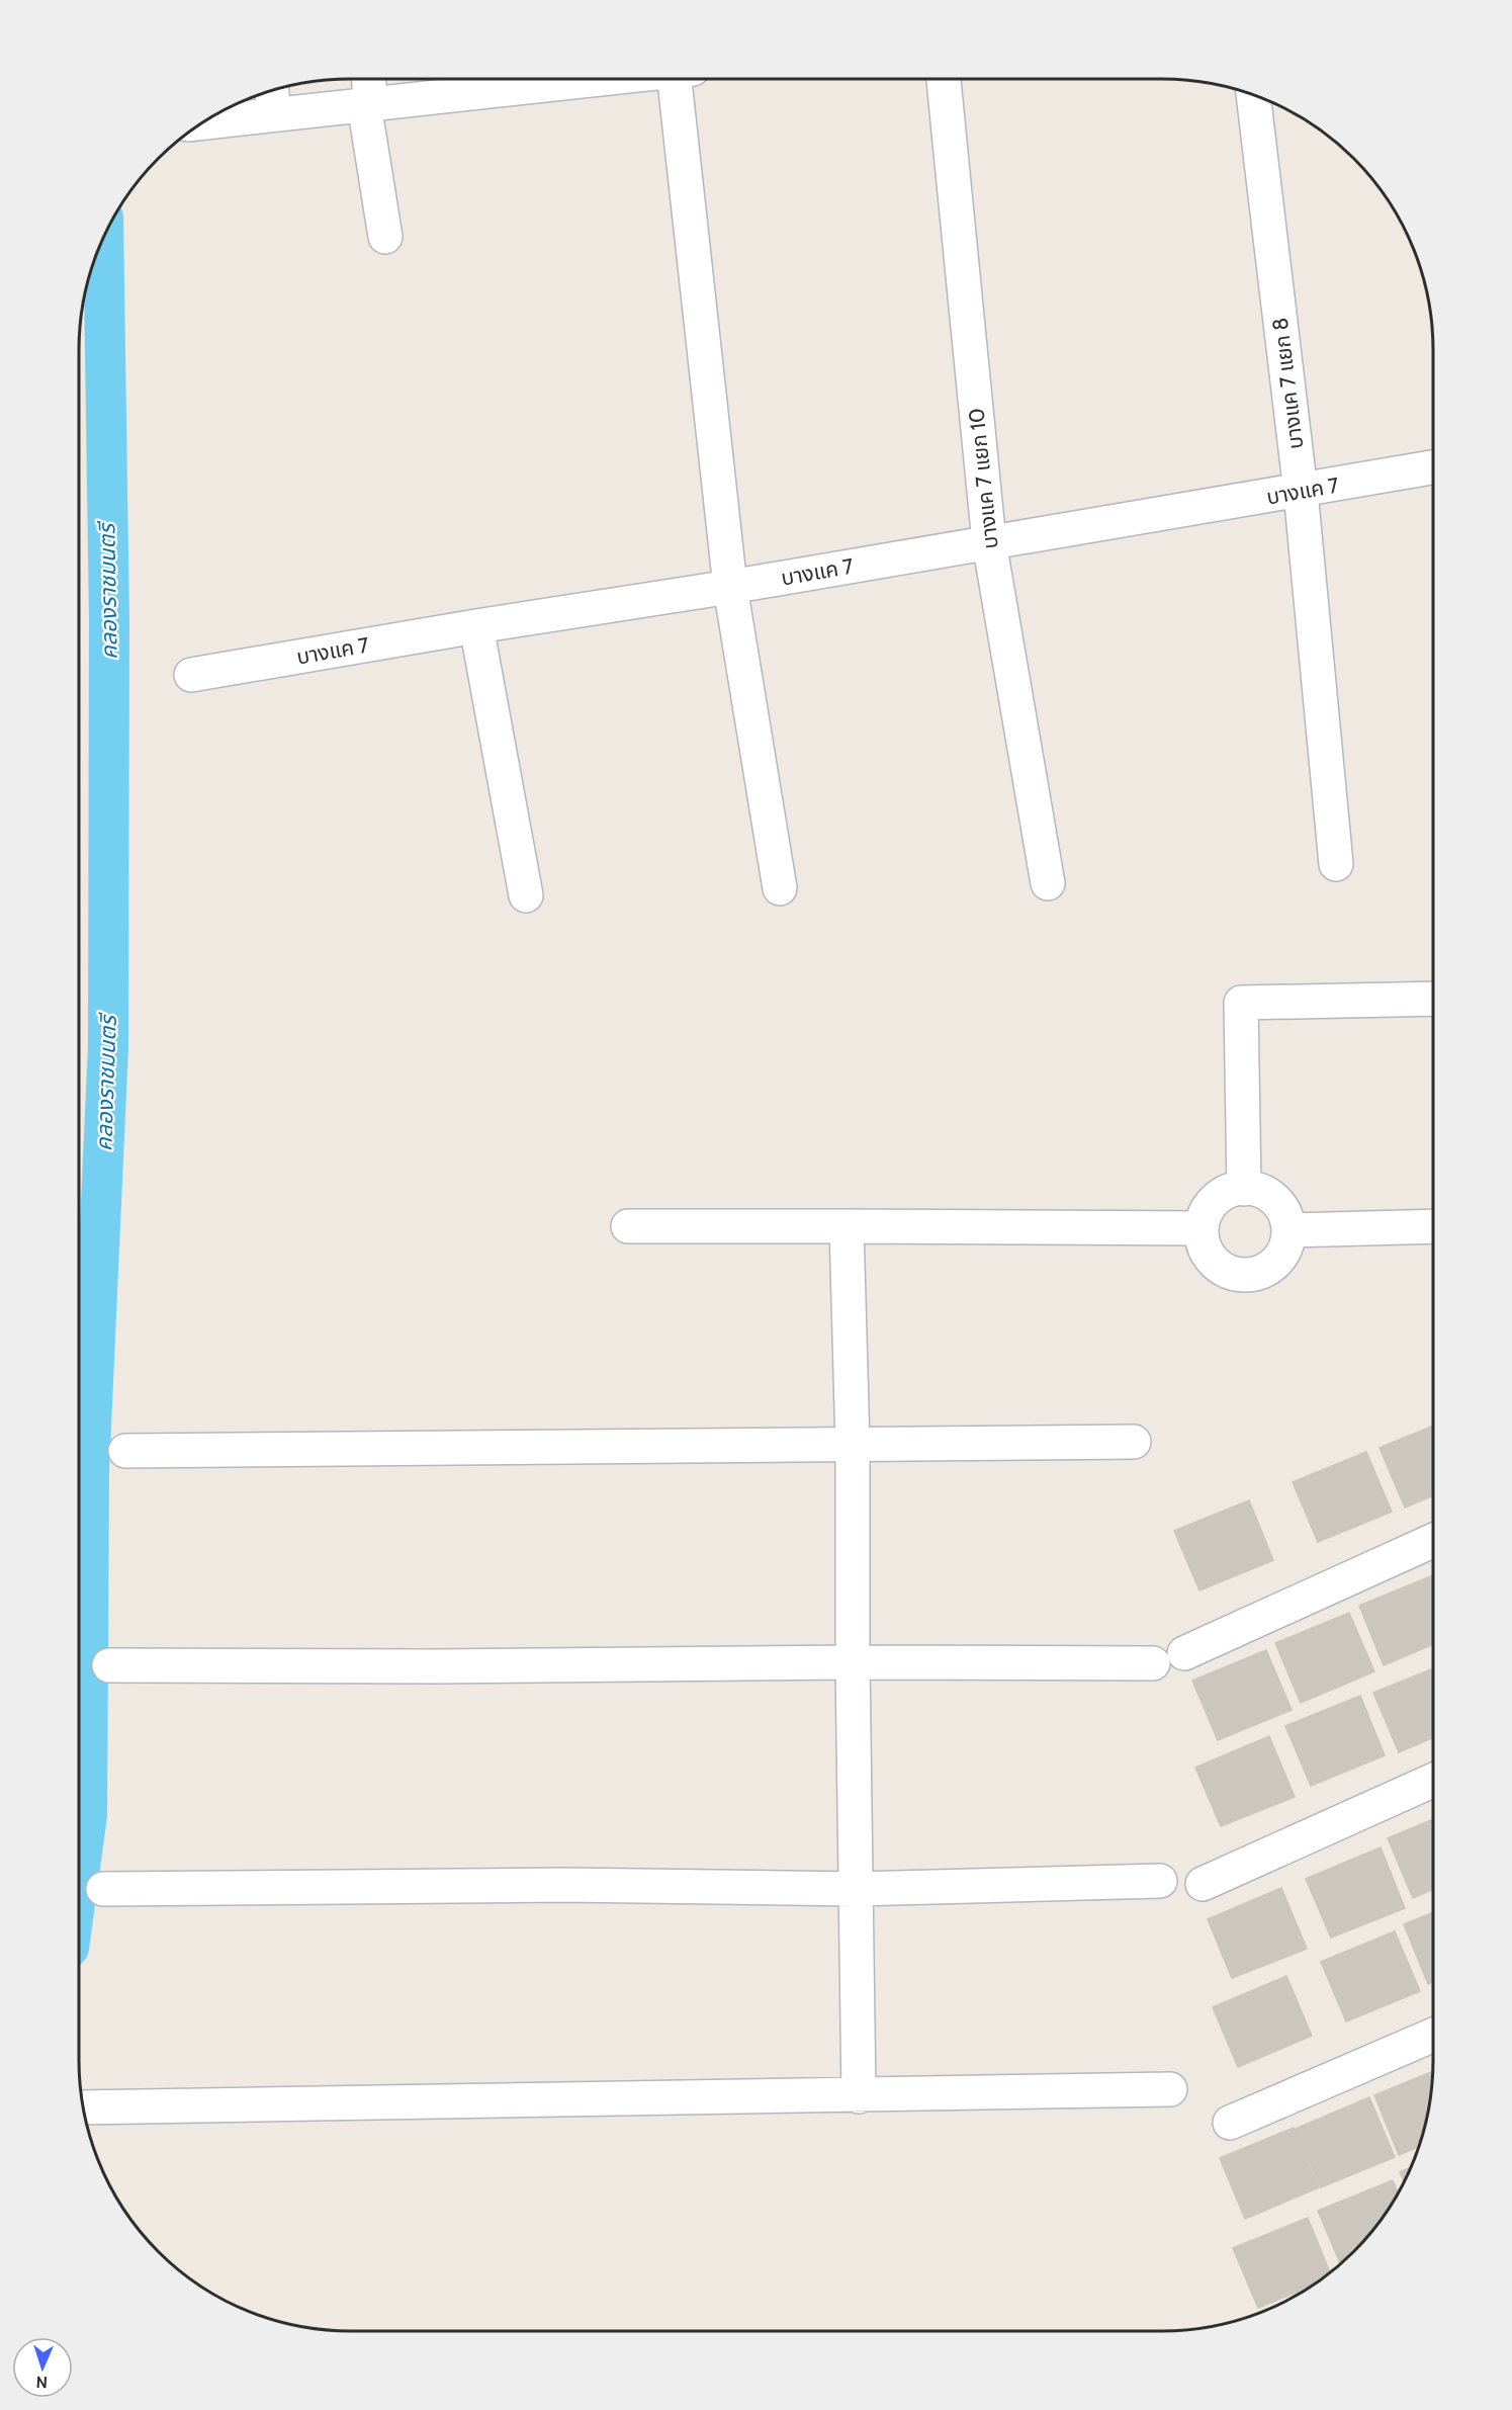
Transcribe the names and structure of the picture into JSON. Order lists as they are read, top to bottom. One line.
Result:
{"streets":{"street":["บางแค 7 แยก 8","บางแค 7 แยก 10","บางแค 7"]},"crossings":[["บางแค 7 แยก 8","บางแค 7"],["บางแค 7 แยก 10","บางแค 7"]],"water":["คลองราชมนตรี"],"north":"bottom"}
